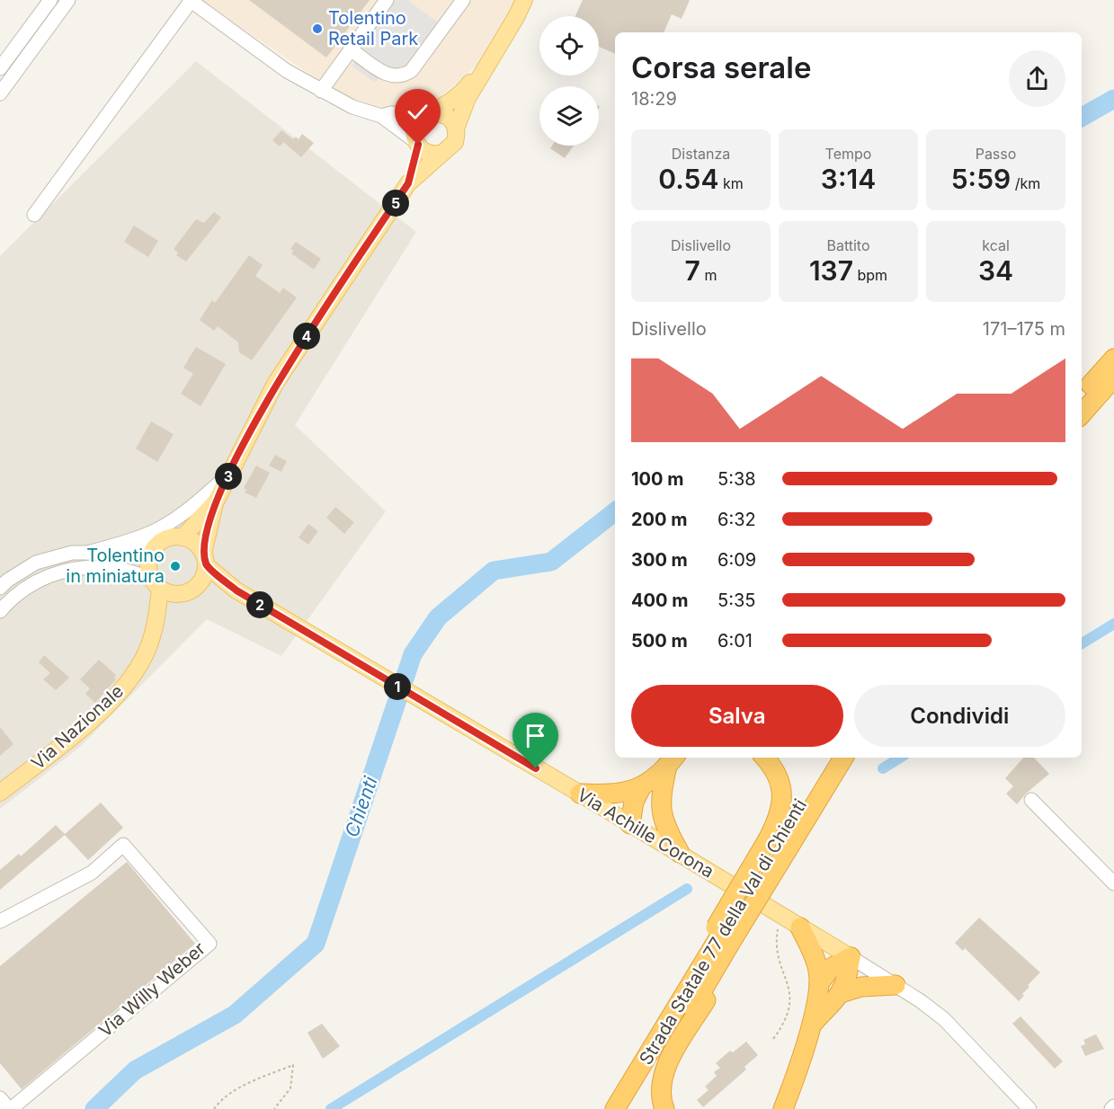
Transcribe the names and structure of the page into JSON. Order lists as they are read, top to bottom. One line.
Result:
{"streets":{"highway":["Strada Statale 77 della Val di Chienti"],"main road":["Via Nazionale","Via Achille Corona"],"street":["Via Willy Weber"]},"crossings":[["Via Nazionale","Via Achille Corona"]],"water":["Chienti"],"places":["Tolentino Retail Park","Tolentino in miniatura"],"page":{"heading":["Corsa serale","18:29"],"stats":[["Distanza","0.54 km"],["Tempo","3:14"],["Passo","5:59 /km"],["Dislivello","7 m"],["Battito","137 bpm"],["kcal","34"]],"pins":["5","4","3","2","1"],"chart":["Dislivello","171–175 m"],"list":[{"name":"100 m","note":"5:38"},{"name":"200 m","note":"6:32"},{"name":"300 m","note":"6:09"},{"name":"400 m","note":"5:35"},{"name":"500 m","note":"6:01"}],"buttons":["Salva","Condividi"]}}
